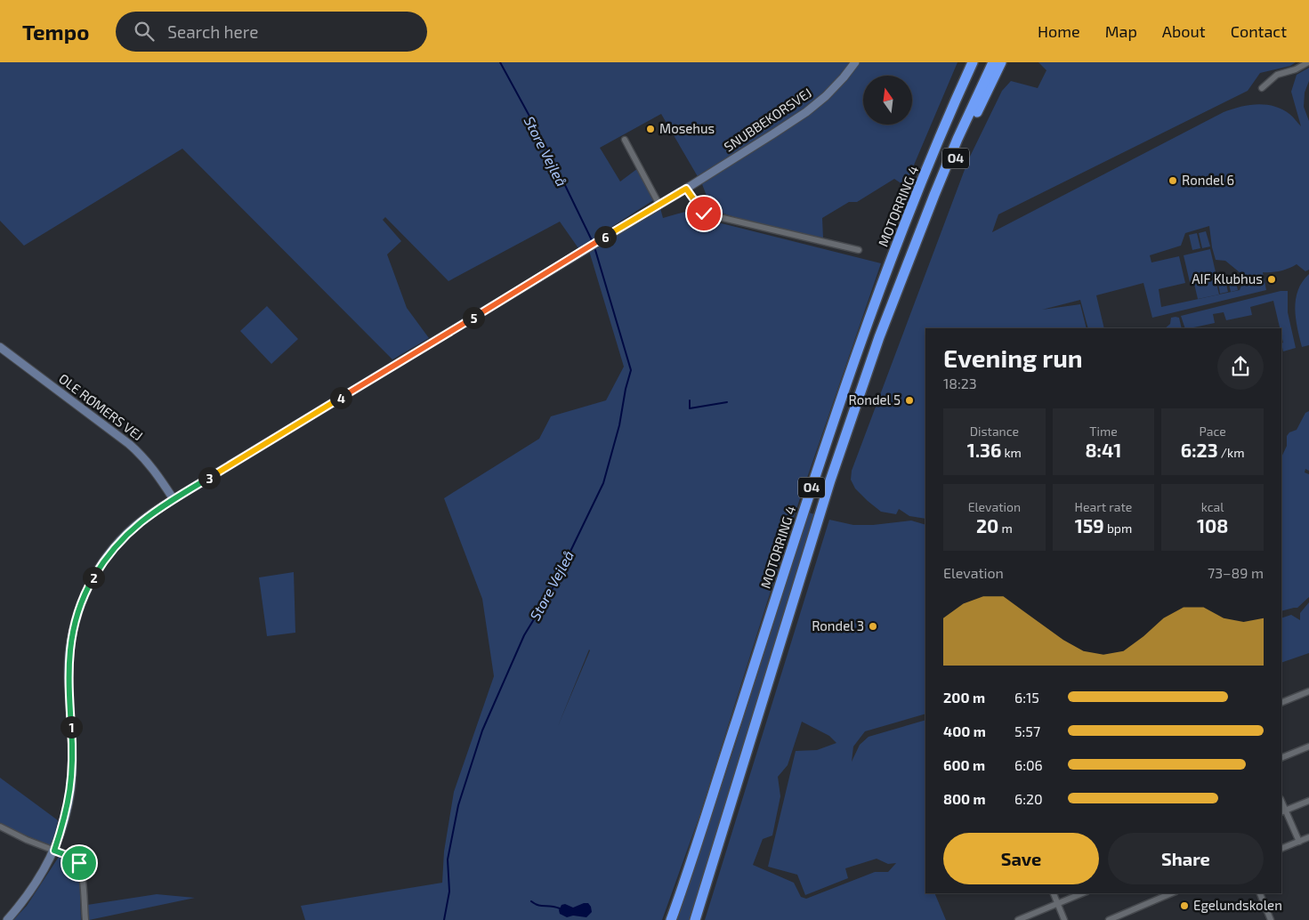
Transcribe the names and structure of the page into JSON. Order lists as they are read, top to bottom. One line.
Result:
{"streets":{"highway":["O4","MOTORRING 4"],"street":["SNUBBEKORSVEJ","OLE RØMERS VEJ"]},"crossings":[["SNUBBEKORSVEJ","OLE RØMERS VEJ"],["O4","MOTORRING 4"]],"water":["Store Vejleå"],"places":["Mosehus","Rondel 6","AIF Klubhus","Rondel 5","Rondel 3","Egelundskolen"],"north":"top","page":{"header":"Tempo","search":"Search here","nav":["Home","Map","About","Contact"],"pins":["6","5","4","3","2","1"],"heading":["Evening run","18:23"],"stats":[["Distance","1.36 km"],["Time","8:41"],["Pace","6:23 /km"],["Elevation","20 m"],["Heart rate","159 bpm"],["kcal","108"]],"chart":["Elevation","73–89 m"],"list":[{"name":"200 m","note":"6:15"},{"name":"400 m","note":"5:57"},{"name":"600 m","note":"6:06"},{"name":"800 m","note":"6:20"}],"buttons":["Save","Share"]}}
